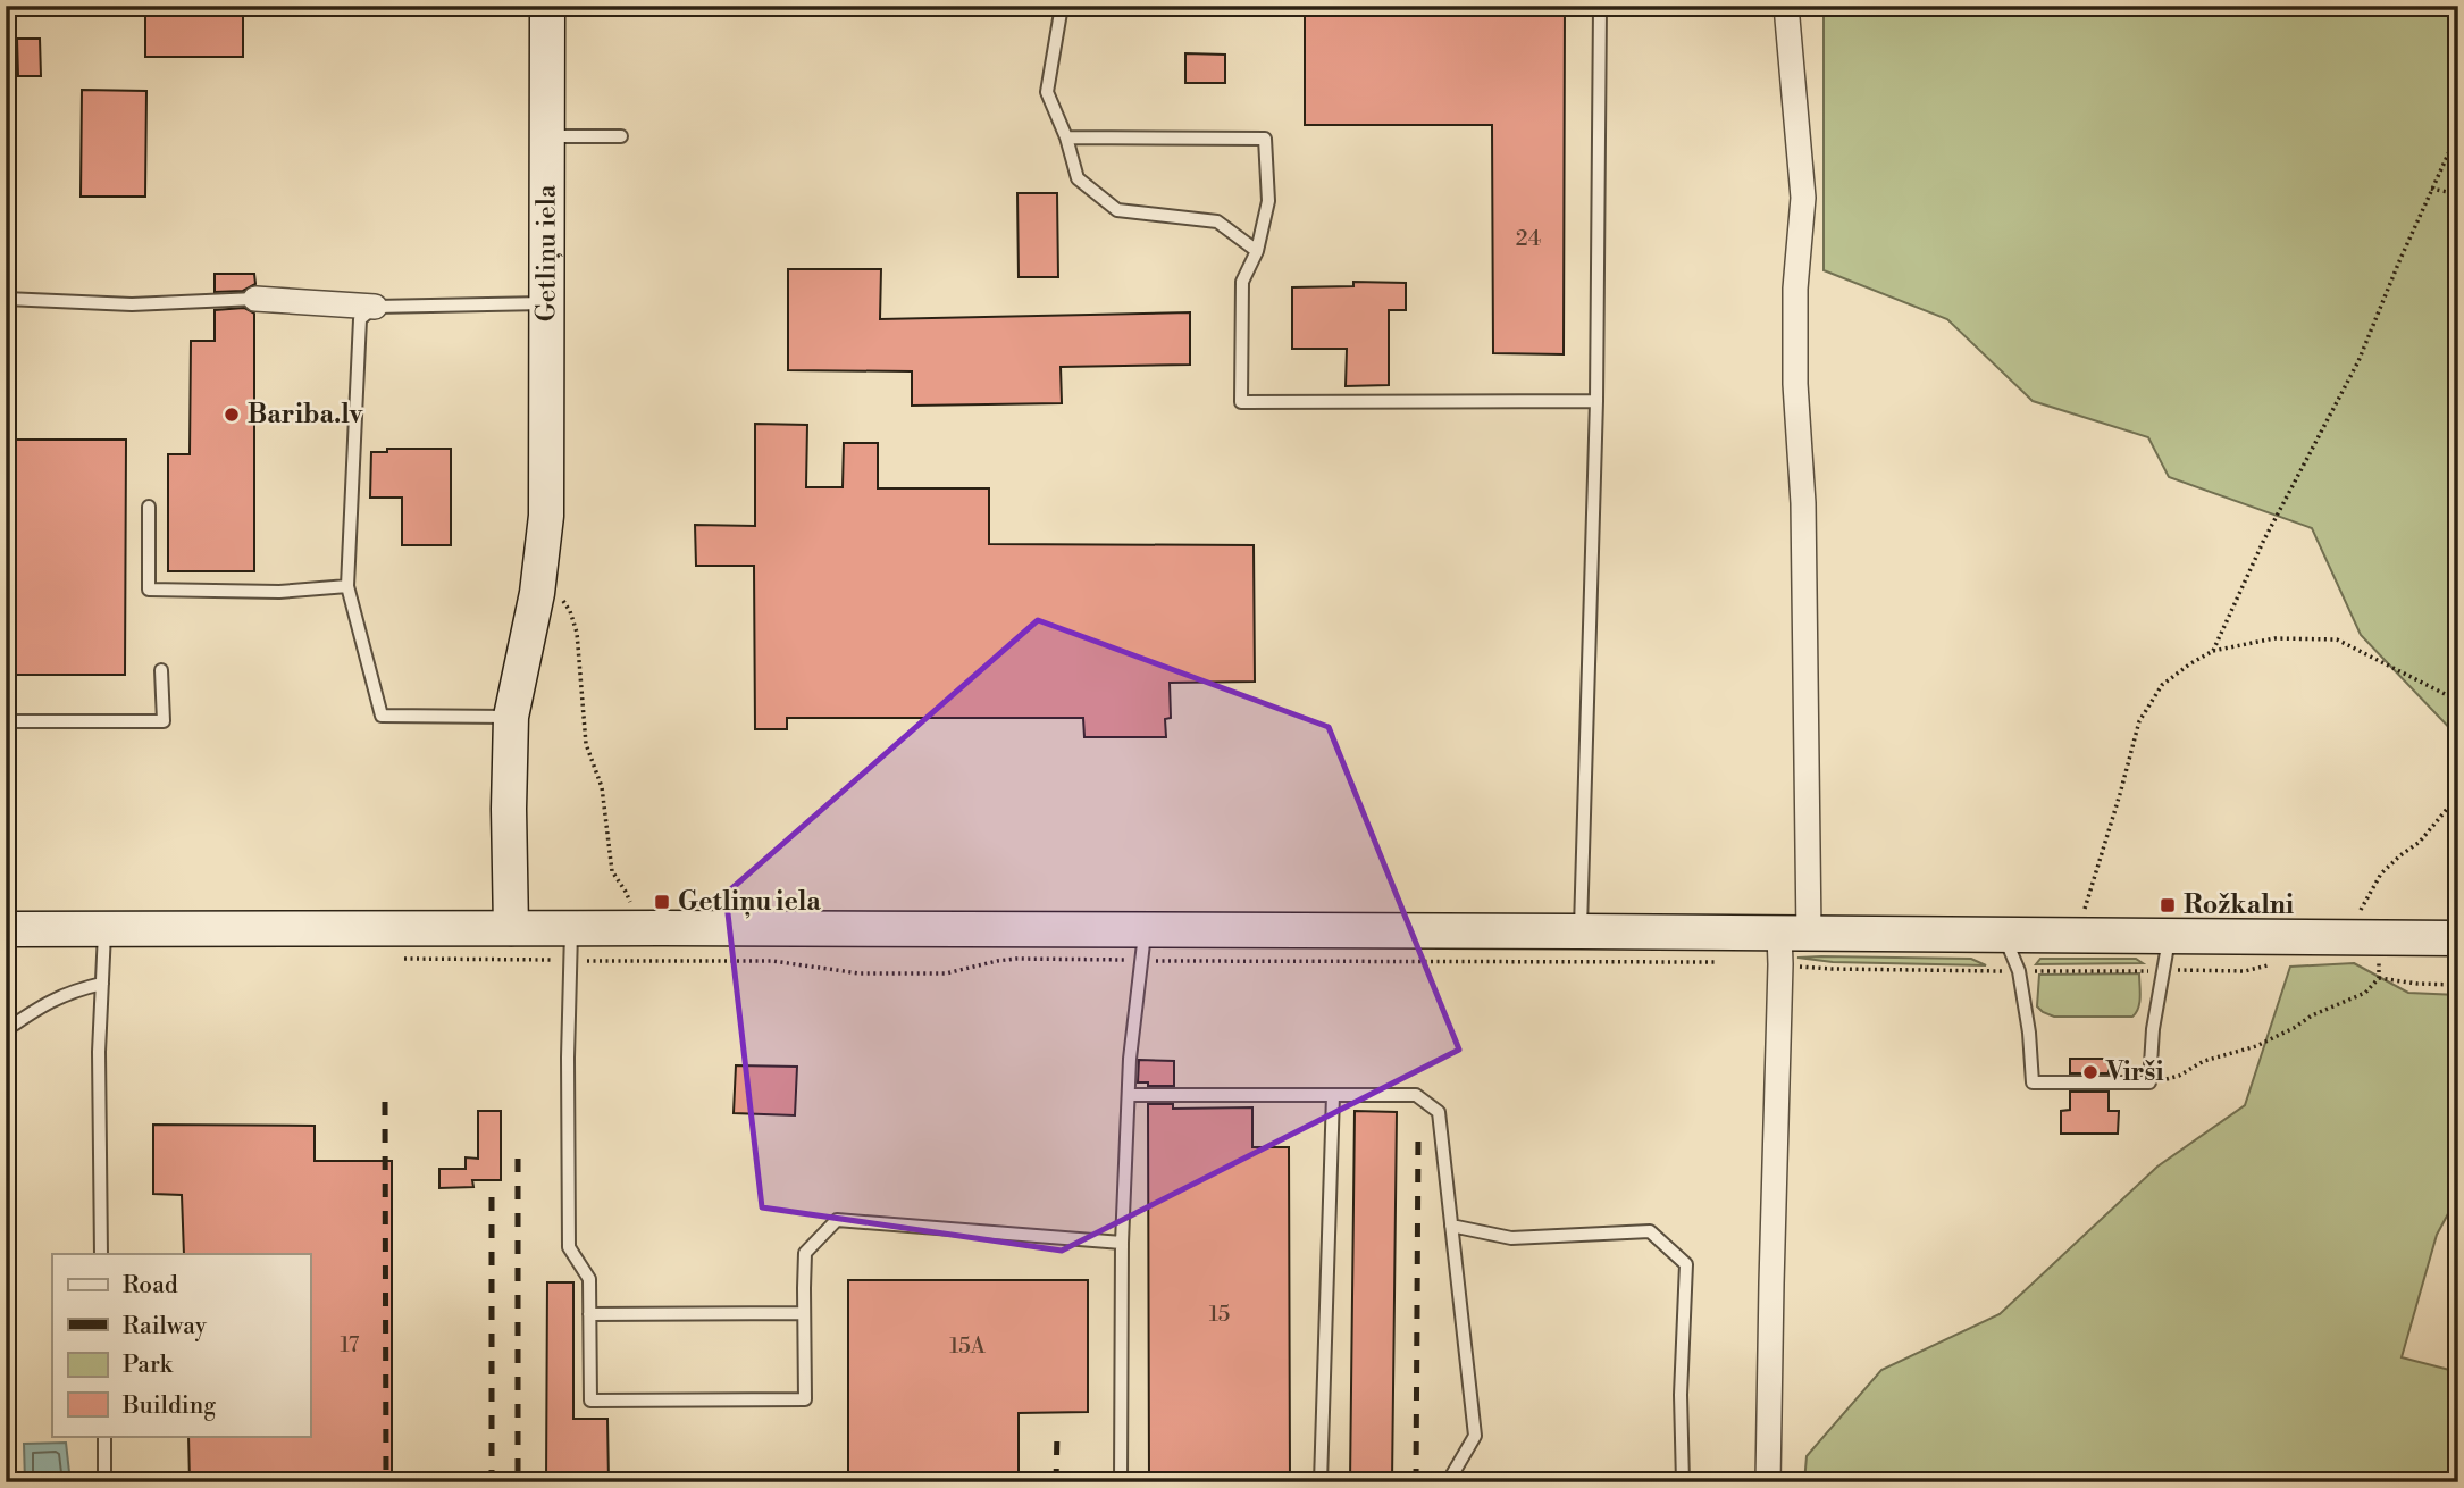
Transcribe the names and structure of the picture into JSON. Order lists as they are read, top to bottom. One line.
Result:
{"streets":{"main road":["Getliņu iela"]},"places":{"other":["Bariba.lv","Virši"],"transit":["Getliņu iela","Rožkalni"]},"house_numbers":["24","15","17","15A"],"legend":["Road","Railway","Park","Building"]}
